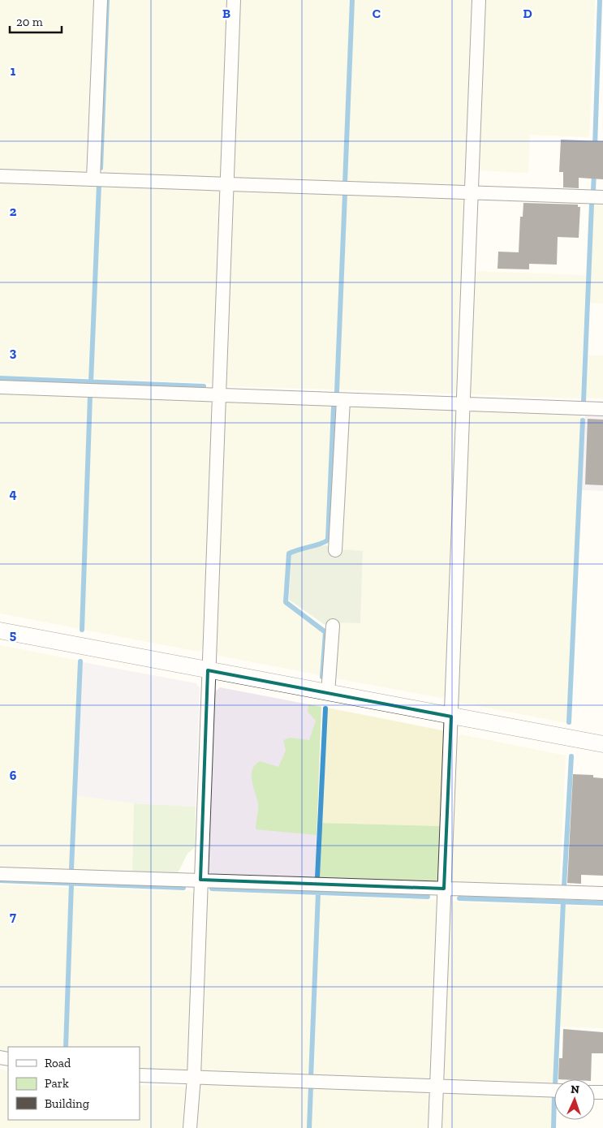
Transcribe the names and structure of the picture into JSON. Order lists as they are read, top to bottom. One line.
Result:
{"legend":["Road","Park","Building"],"scale_bar":"20 m","north":"top","grid":{"columns":["B","C","D"],"rows":["1","2","3","4","5","6","7"]}}
